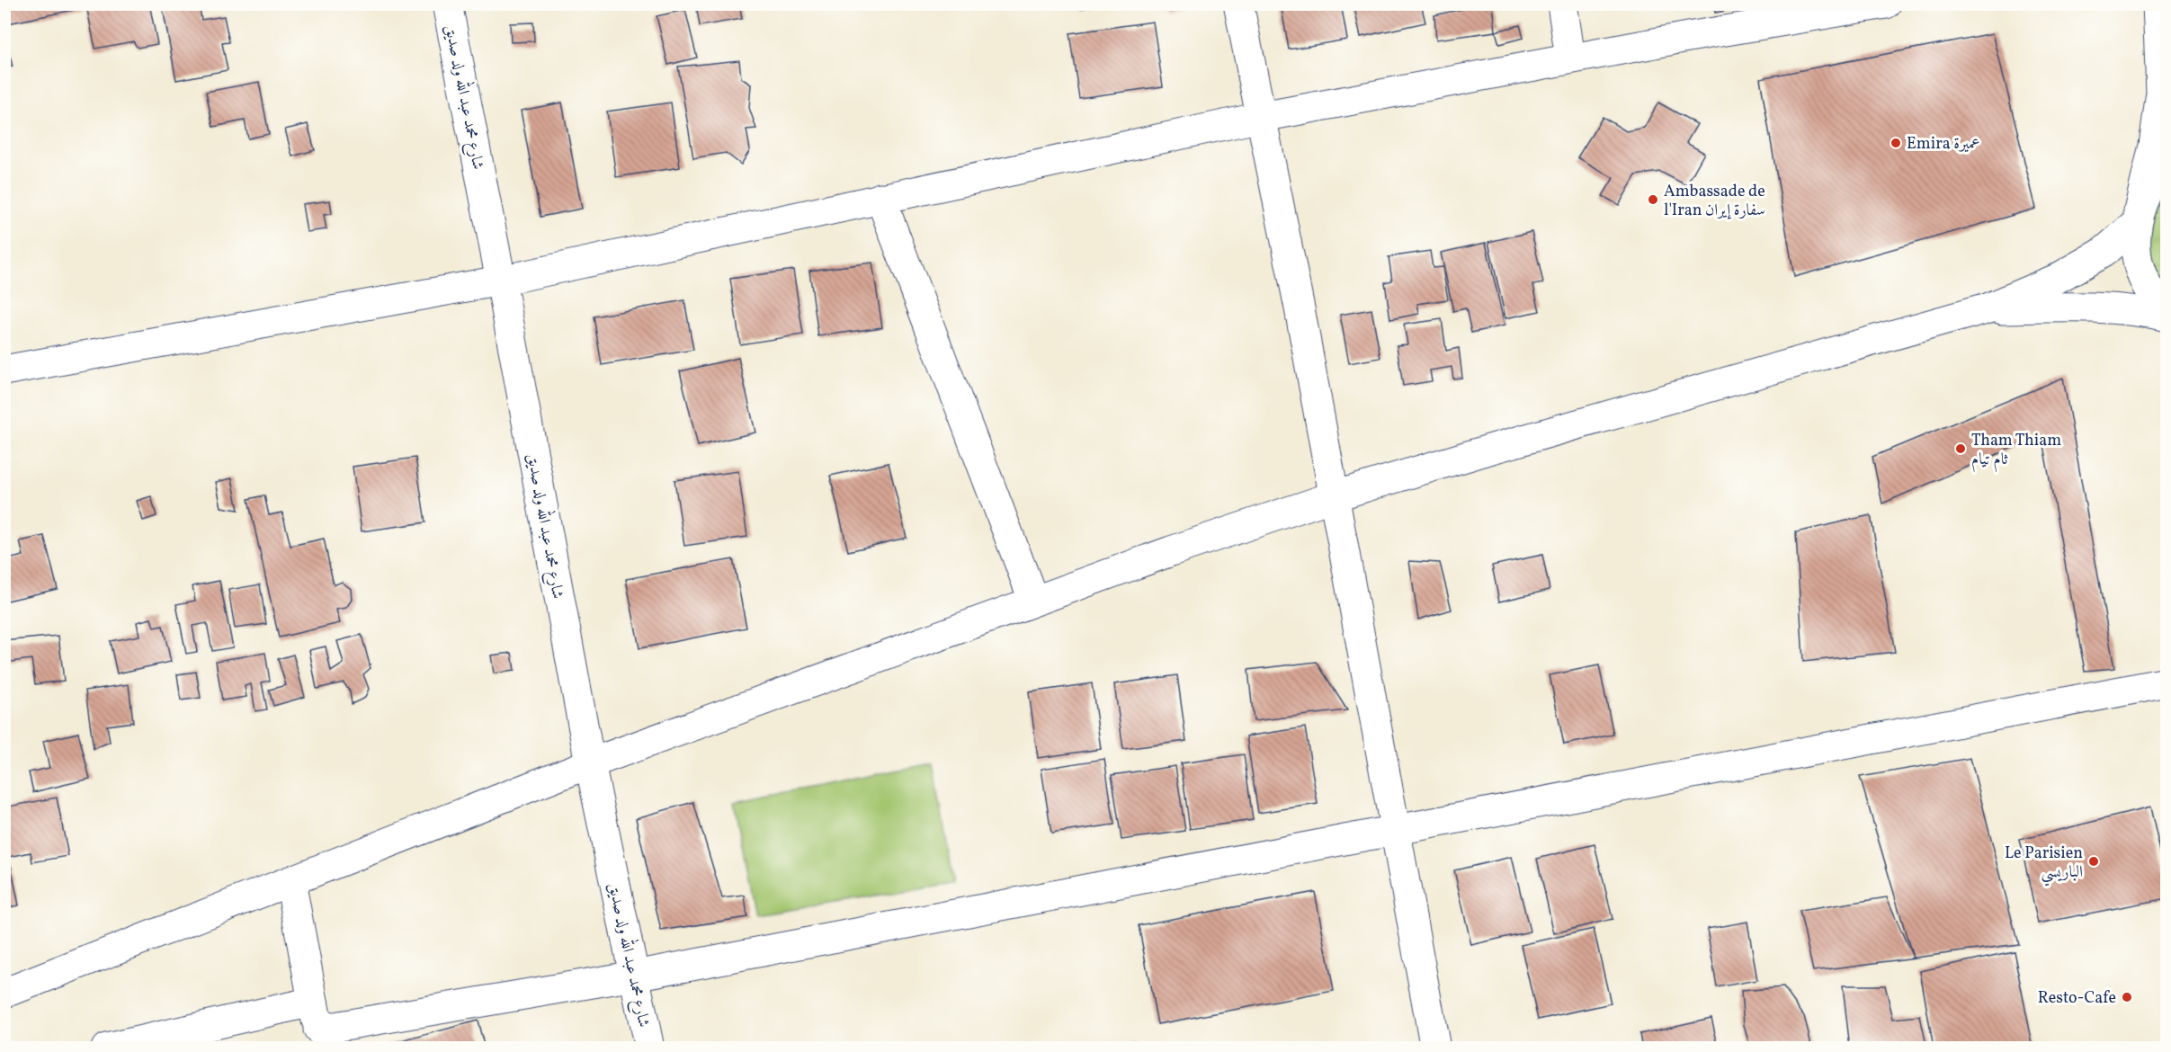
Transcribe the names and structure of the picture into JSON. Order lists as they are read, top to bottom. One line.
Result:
{"streets":{"main road":["شارع محمد عبد الله ولد صديق"]},"places":["Emira عميرة","Ambassade de l'Iran سفارة إيران","Tham Thiam ثام تيام","Le Parisien الباريسي","Resto-Cafe"]}
